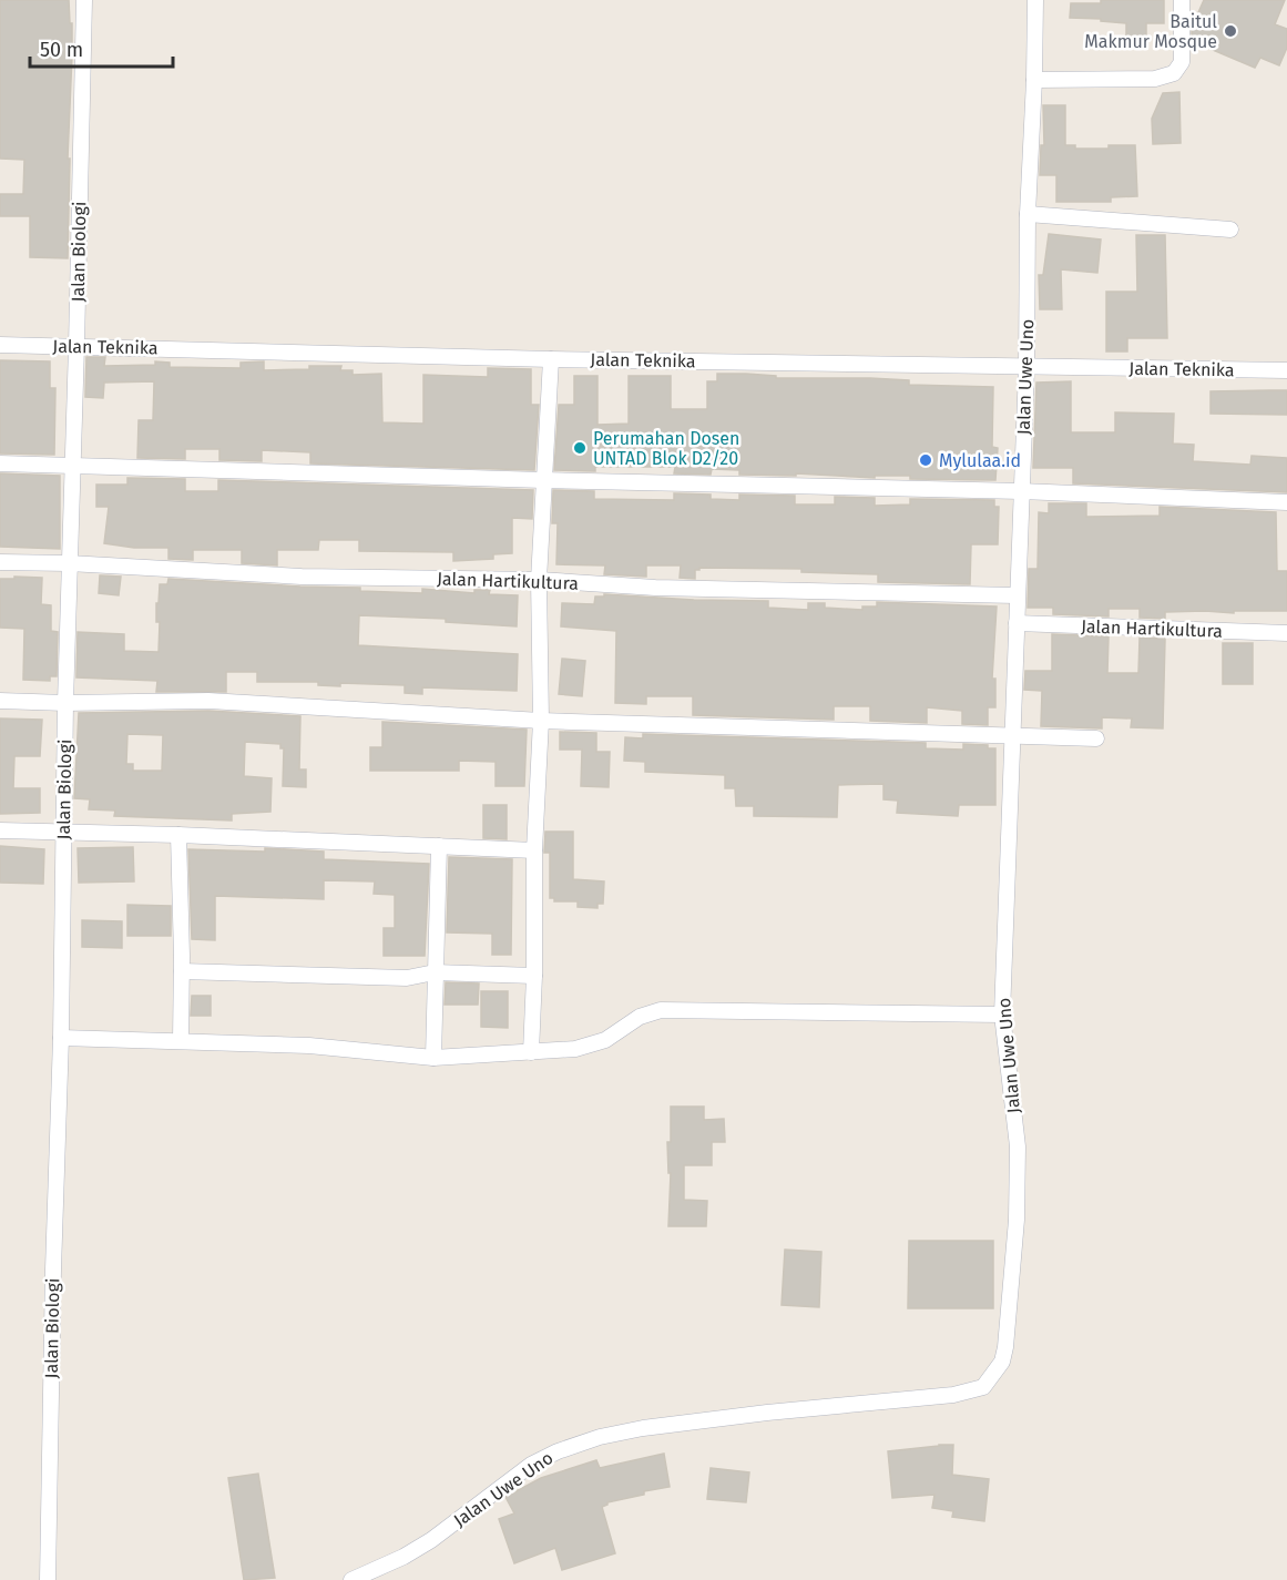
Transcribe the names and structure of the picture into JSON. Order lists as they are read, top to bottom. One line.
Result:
{"streets":{"street":["Jalan Biologi","Jalan Teknika","Jalan Uwe Uno","Jalan Hartikultura"]},"crossings":[["Jalan Biologi","Jalan Teknika"],["Jalan Biologi","Jalan Hartikultura"],["Jalan Teknika","Jalan Uwe Uno"],["Jalan Uwe Uno","Jalan Hartikultura"]],"places":["Baitul Makmur Mosque","Perumahan Dosen UNTAD Blok D2/20","Mylulaa.id"],"scale_bar":"50 m"}
